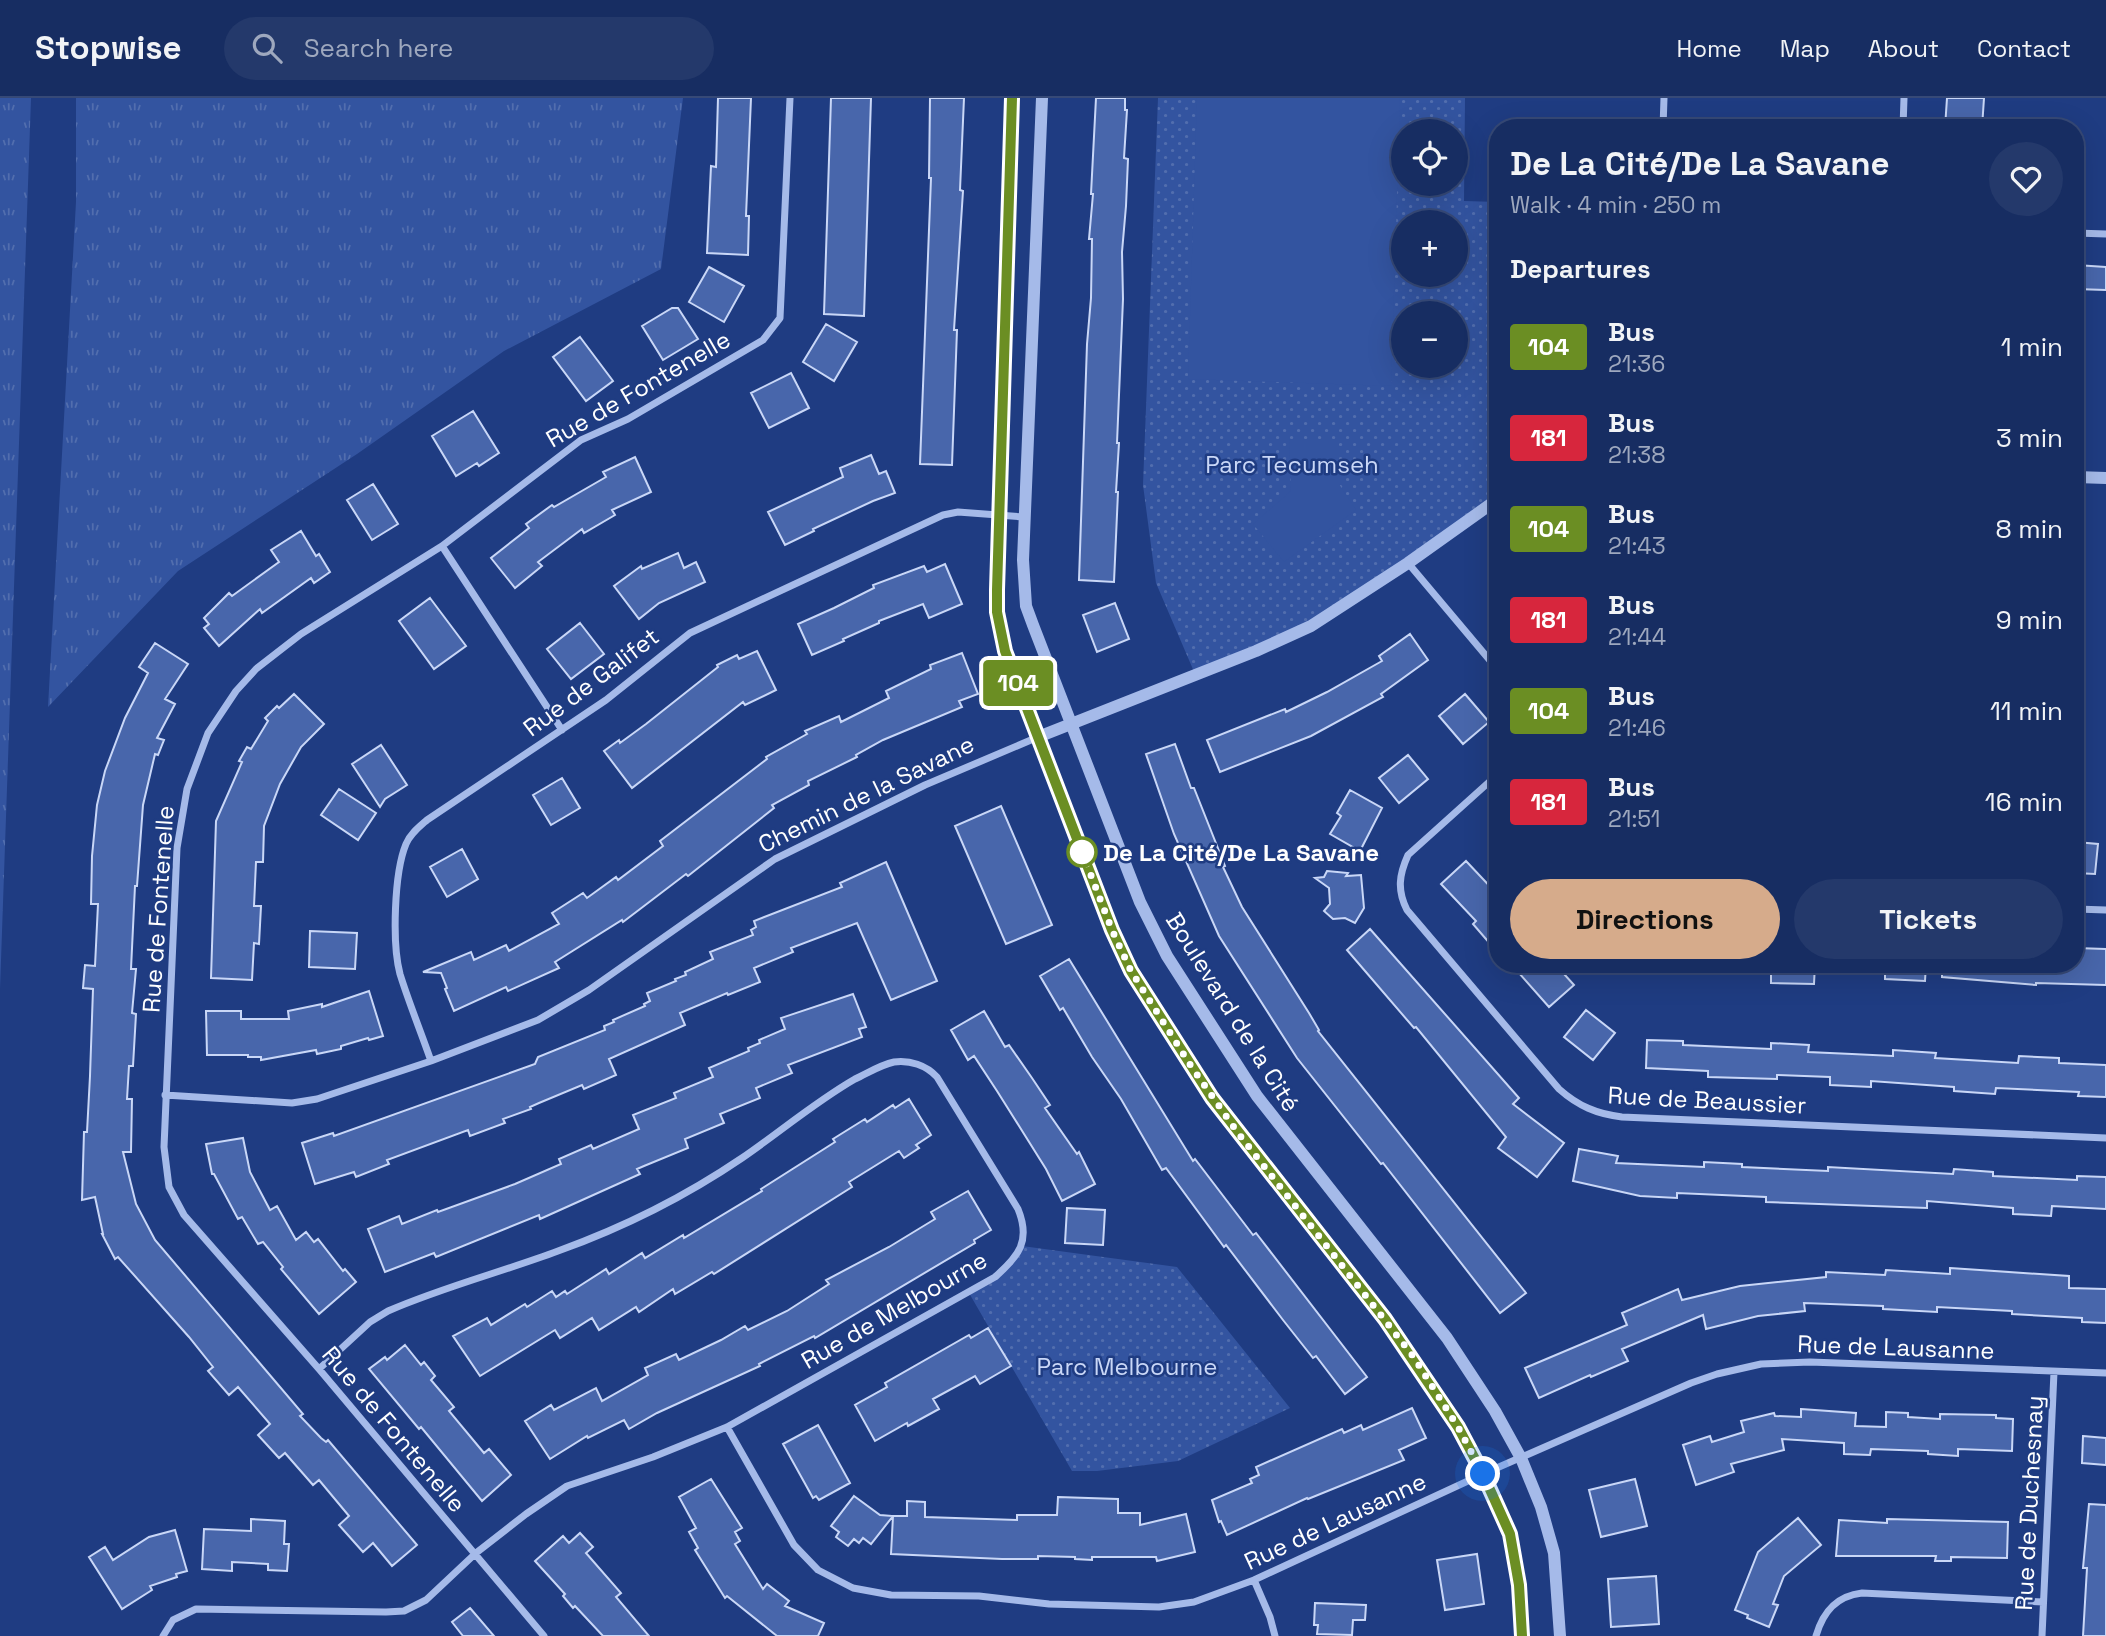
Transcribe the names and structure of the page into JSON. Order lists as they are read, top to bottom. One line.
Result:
{"streets":{"street":["Rue de Fontenelle","Rue de Galifet","Chemin de la Savane","Boulevard de la Cité","Rue de Beaussier","Rue de Melbourne","Rue de Lausanne","Rue de Duchesnay"]},"crossings":[["Rue de Fontenelle","Chemin de la Savane"],["Rue de Fontenelle","Rue de Melbourne"],["Rue de Galifet","Chemin de la Savane"],["Rue de Galifet","Boulevard de la Cité"],["Chemin de la Savane","Boulevard de la Cité"],["Boulevard de la Cité","Rue de Lausanne"],["Rue de Melbourne","Rue de Lausanne"],["Rue de Lausanne","Rue de Duchesnay"]],"parks":["Parc Tecumseh","Parc Melbourne"],"places":["De La Cité/De La Savane"],"lines":["bus line 104"],"page":{"header":"Stopwise","search":"Search here","nav":["Home","Map","About","Contact"],"on_map":"104","map_buttons":["+","−"],"heading":[["De La Cité/De La Savane","Walk · 4 min · 250 m"],"Departures"],"list":[{"mark":"104","name":"Bus","note":"21:36","value":"1 min"},{"mark":"181","name":"Bus","note":"21:38","value":"3 min"},{"mark":"104","name":"Bus","note":"21:43","value":"8 min"},{"mark":"181","name":"Bus","note":"21:44","value":"9 min"},{"mark":"104","name":"Bus","note":"21:46","value":"11 min"},{"mark":"181","name":"Bus","note":"21:51","value":"16 min"}],"buttons":["Directions","Tickets"]}}
